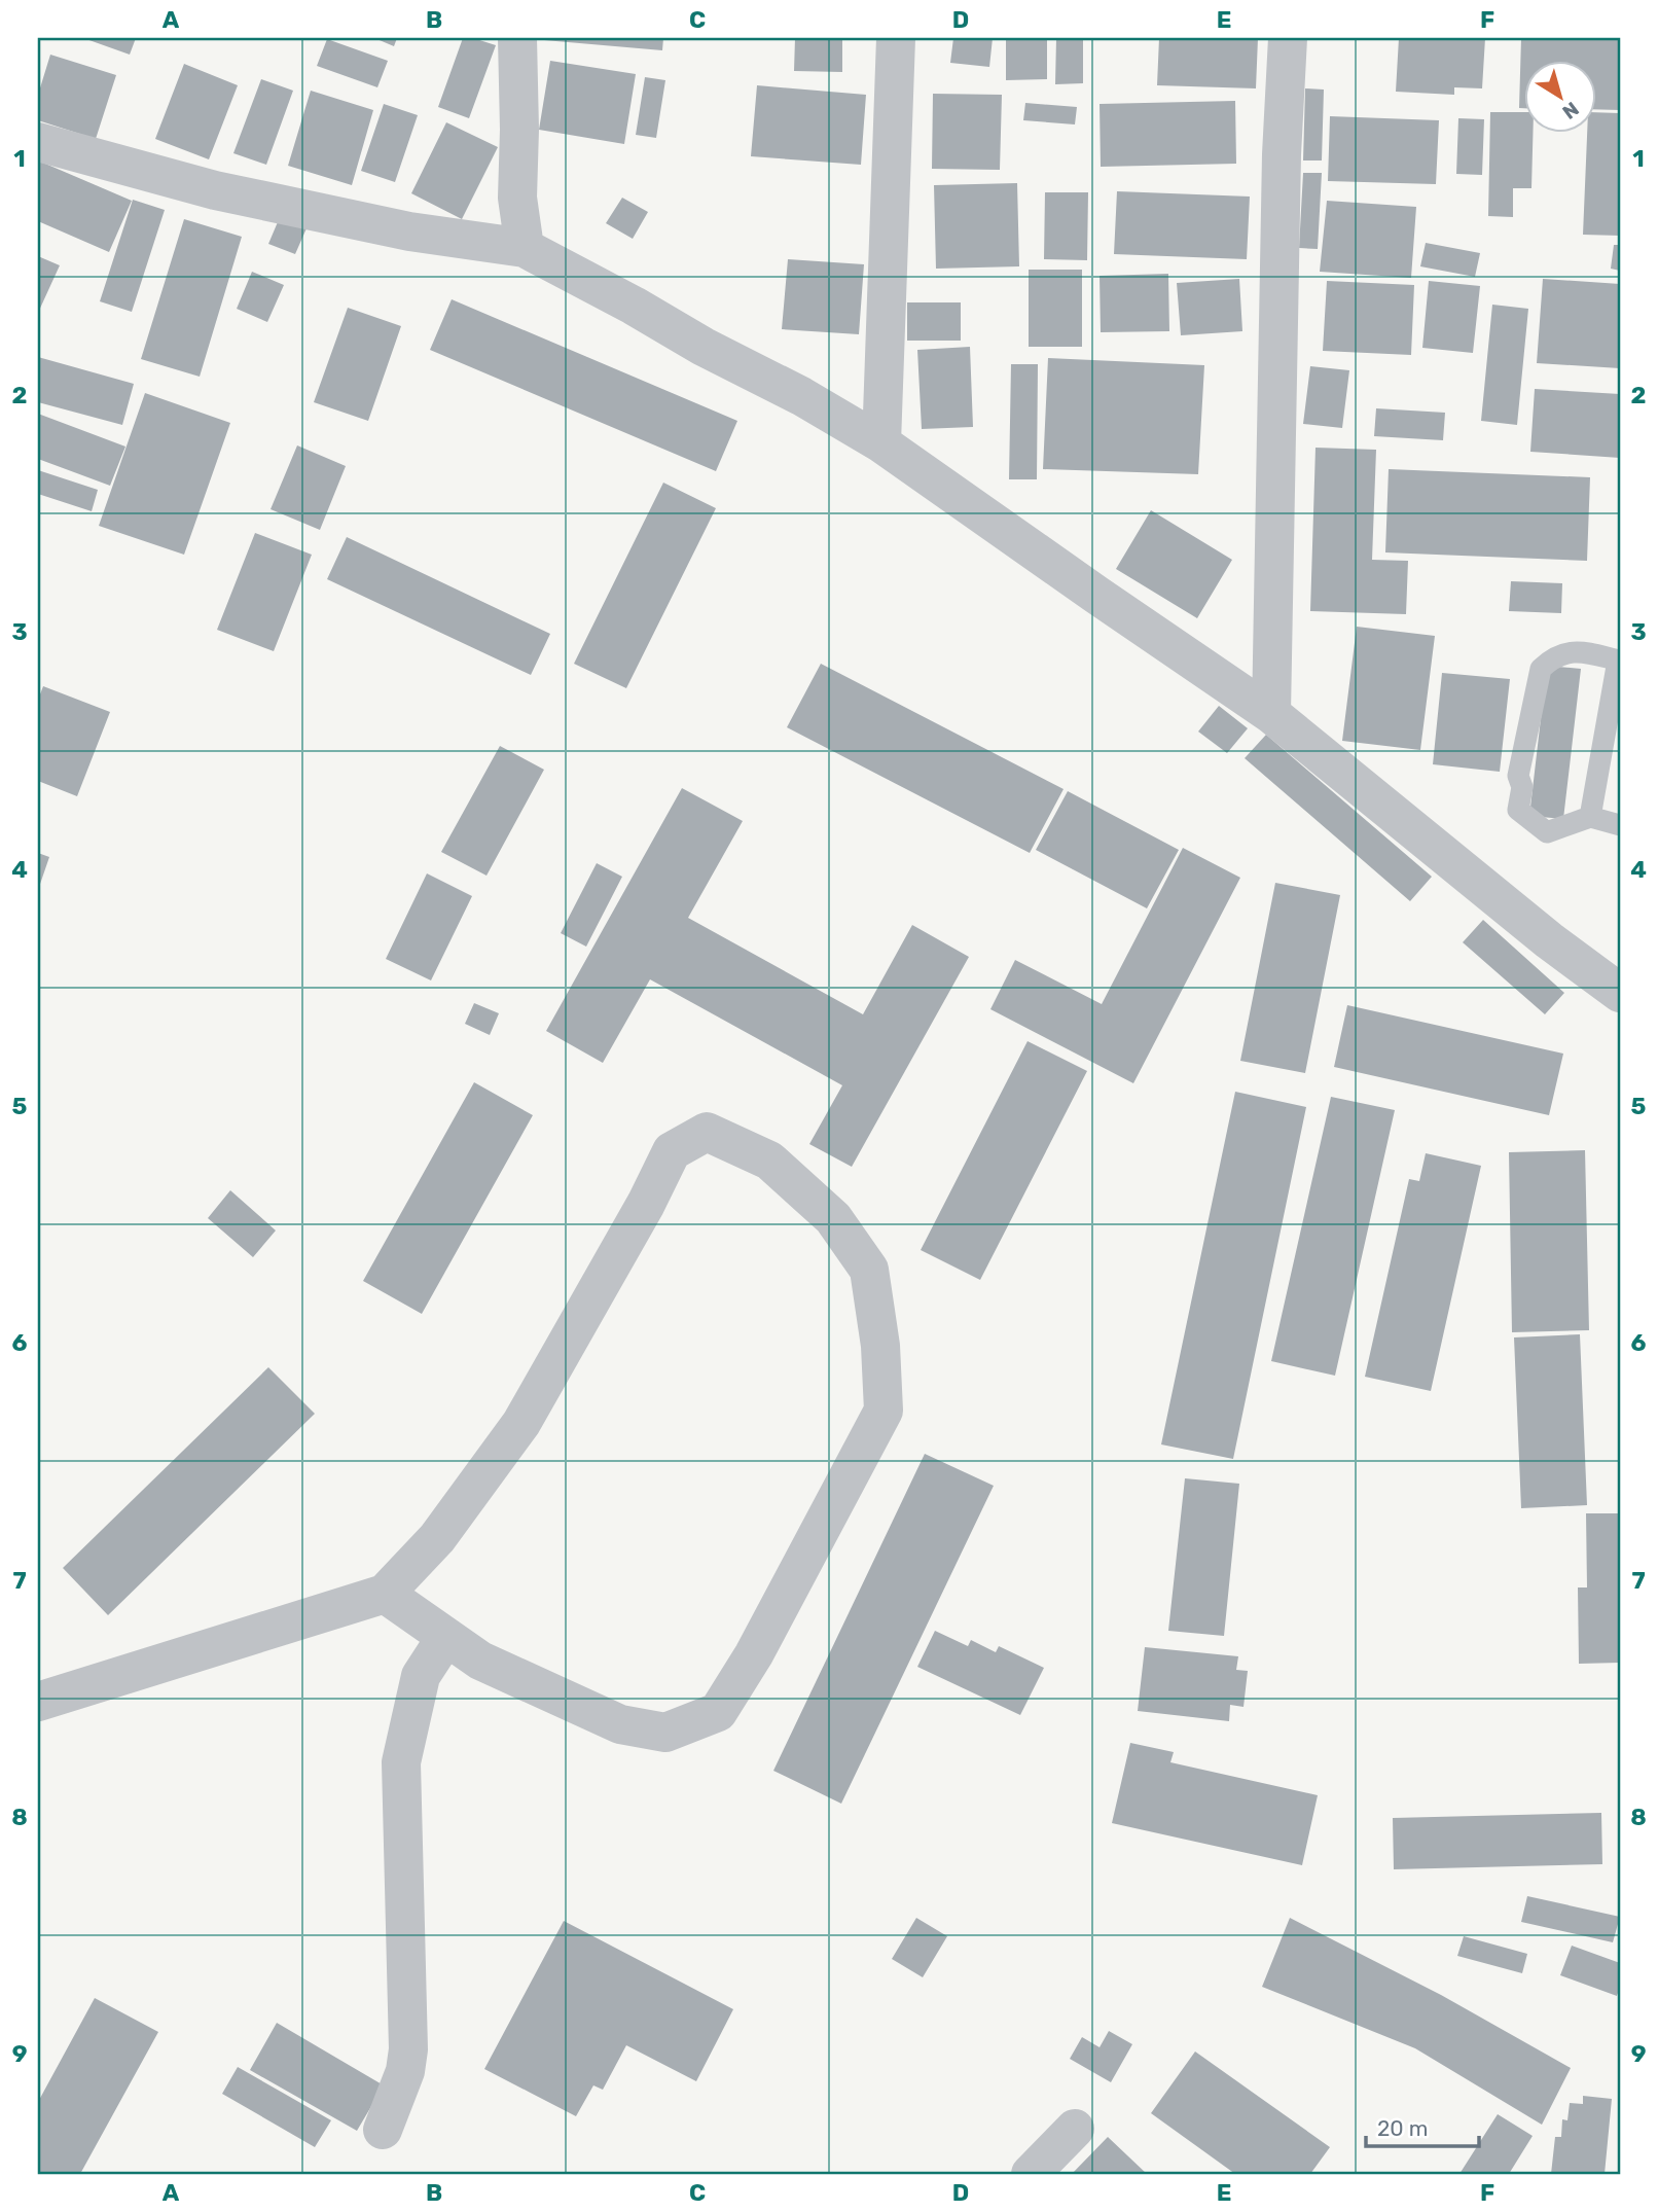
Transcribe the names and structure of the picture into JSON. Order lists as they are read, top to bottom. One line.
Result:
{"scale_bar":"20 m","north":"bottom right","grid":{"columns":["A","B","C","D","E","F"],"rows":["1","2","3","4","5","6","7","8","9"]}}
